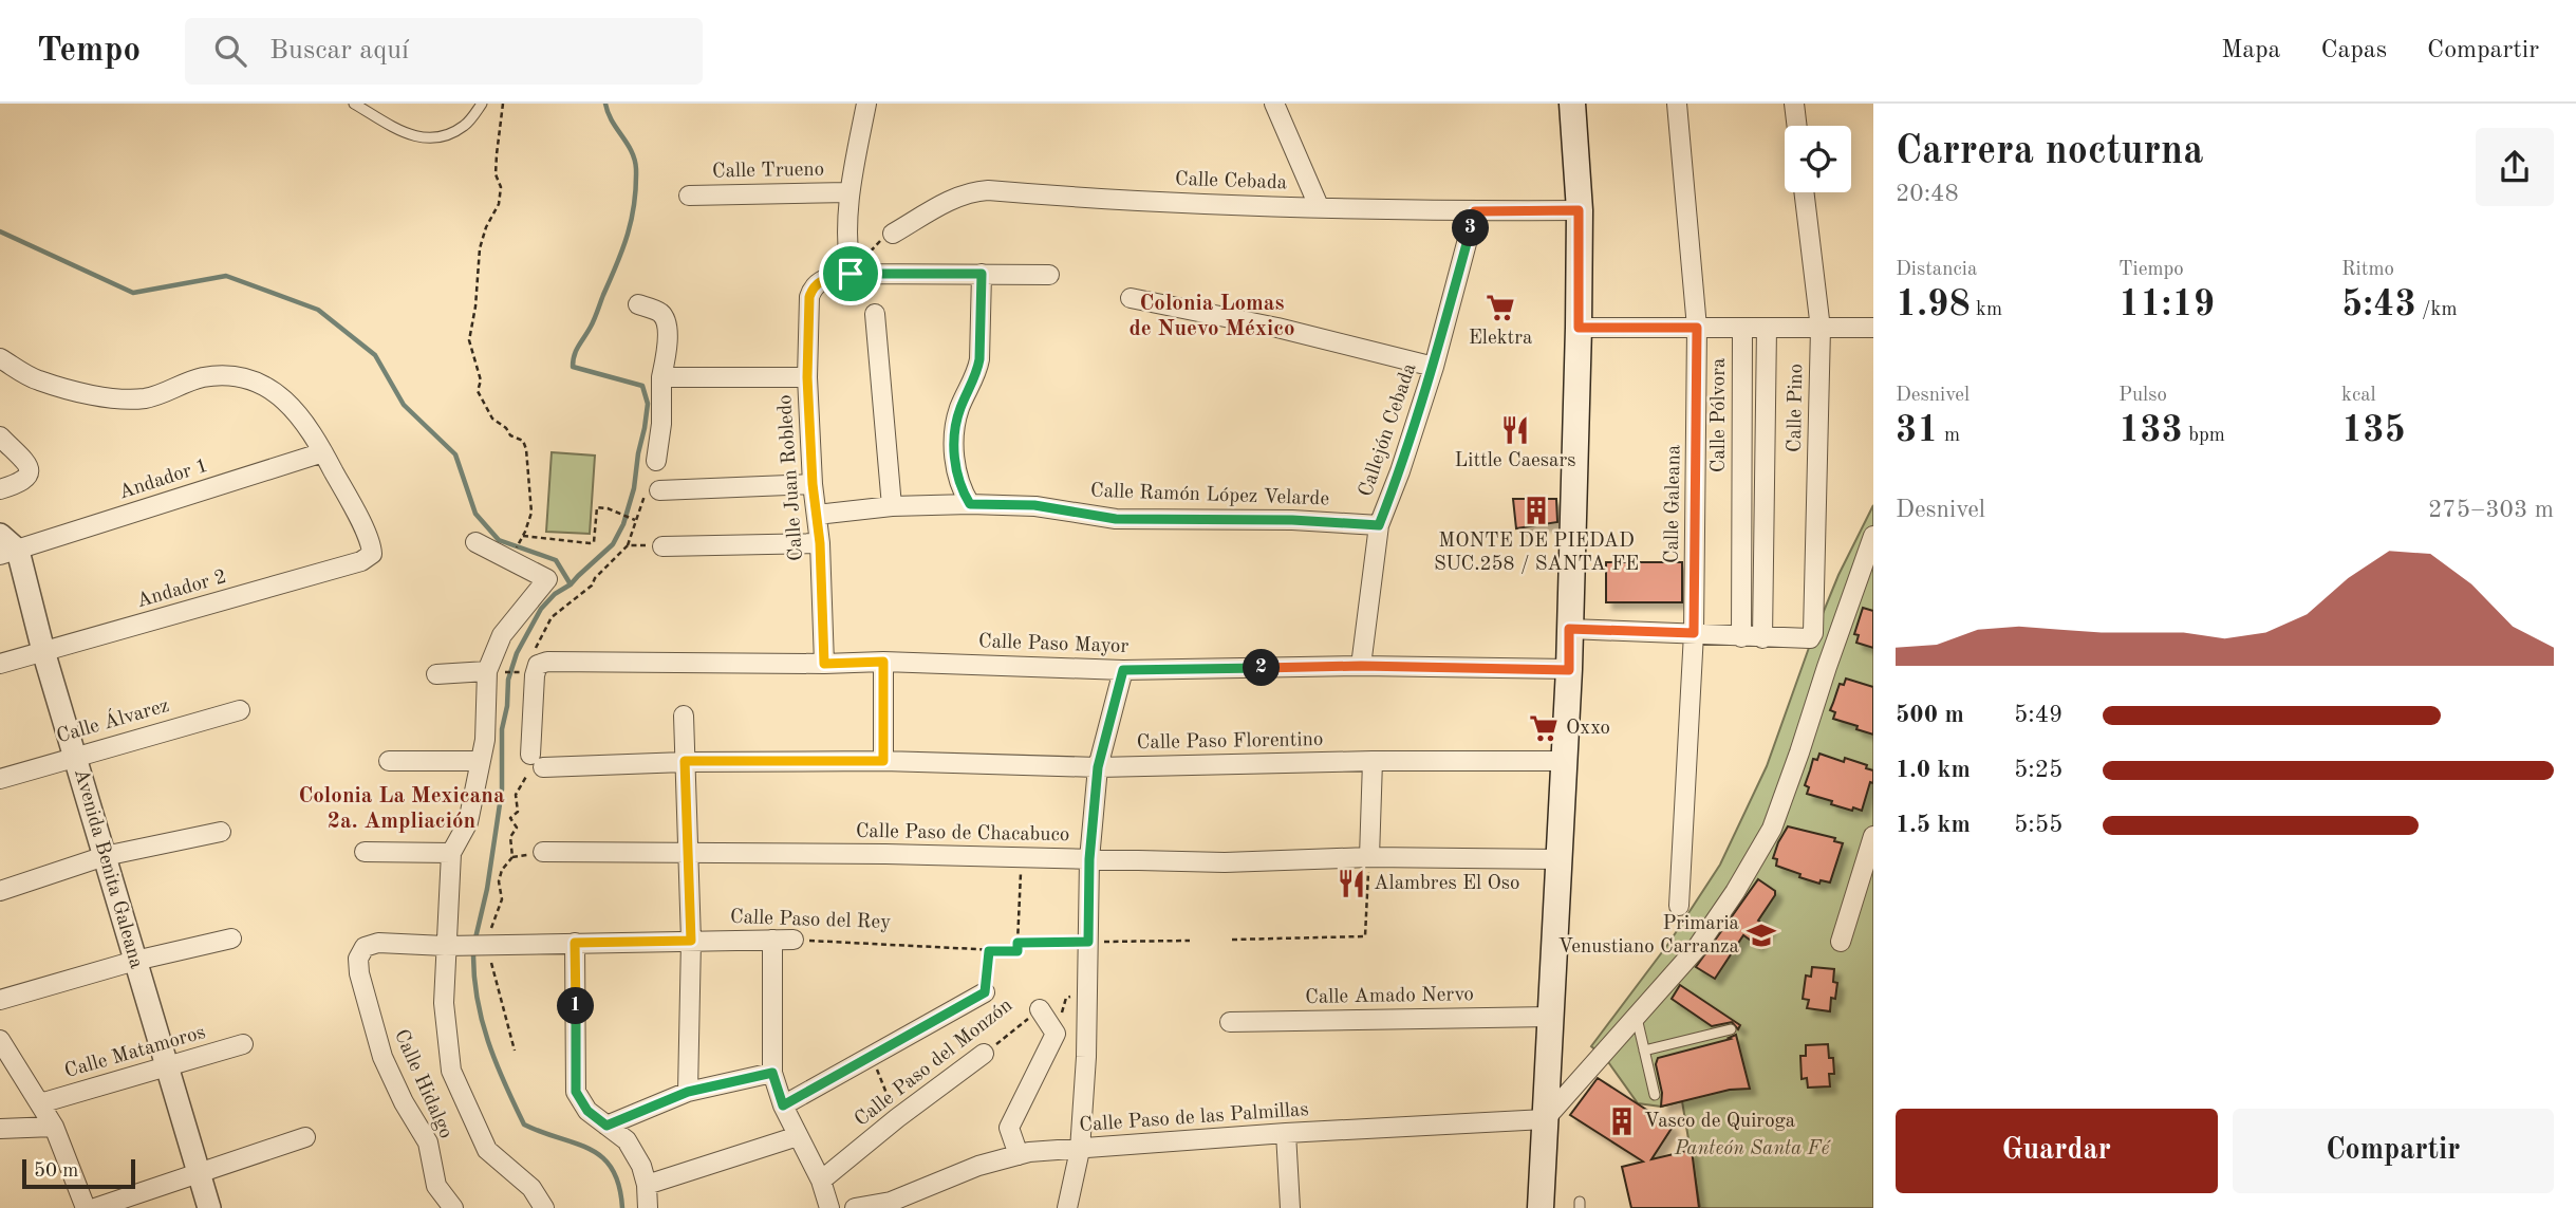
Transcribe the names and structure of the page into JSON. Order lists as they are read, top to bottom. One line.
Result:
{"streets":{"street":["Calle Trueno","Calle Cebada","Calle Pino","Calle Pólvora","Callejón Cebada","Calle Juan Robledo","Andador 1","Calle Ramón López Velarde","Calle Galeana","Andador 2","Calle Paso Mayor","Calle Álvarez","Calle Paso Florentino","Calle Paso de Chacabuco","Avenida Benita Galeana","Calle Paso del Rey","Calle Amado Nervo","Calle Matamoros","Calle Paso del Monzón","Calle Hidalgo","Calle Paso de las Palmillas"]},"crossings":[["Calle Cebada","Callejón Cebada"],["Calle Pino","Calle Pólvora"],["Calle Pólvora","Calle Galeana"],["Callejón Cebada","Calle Ramón López Velarde"],["Callejón Cebada","Calle Paso Mayor"],["Calle Juan Robledo","Calle Ramón López Velarde"],["Calle Juan Robledo","Calle Paso Mayor"],["Andador 1","Andador 2"],["Andador 1","Avenida Benita Galeana"],["Andador 2","Avenida Benita Galeana"],["Calle Paso Mayor","Calle Paso Florentino"],["Calle Álvarez","Avenida Benita Galeana"],["Avenida Benita Galeana","Calle Matamoros"],["Calle Paso del Rey","Calle Hidalgo"]],"districts":["Colonia Lomas de Nuevo México","Colonia La Mexicana 2a. Ampliación"],"parks":["Panteón Santa Fé"],"places":{"supermarket":["Elektra","Oxxo"],"restaurant":["Little Caesars","Alambres El Oso"],"building":["MONTE DE PIEDAD SUC.258 / SANTA FE","Vasco de Quiroga"],"school or university":["Primaria Venustiano Carranza"]},"scale_bar":"50 m","page":{"header":"Tempo","search":"Buscar aquí","nav":["Mapa","Capas","Compartir"],"heading":["Carrera nocturna","20:48"],"pins":["3","2","1"],"stats":[["Distancia","1.98 km"],["Tiempo","11:19"],["Ritmo","5:43 /km"],["Desnivel","31 m"],["Pulso","133 bpm"],["kcal","135"]],"chart":["Desnivel","275–303 m"],"list":[{"name":"500 m","note":"5:49"},{"name":"1.0 km","note":"5:25"},{"name":"1.5 km","note":"5:55"}],"buttons":["Guardar","Compartir"],"scale":"50 m"}}
